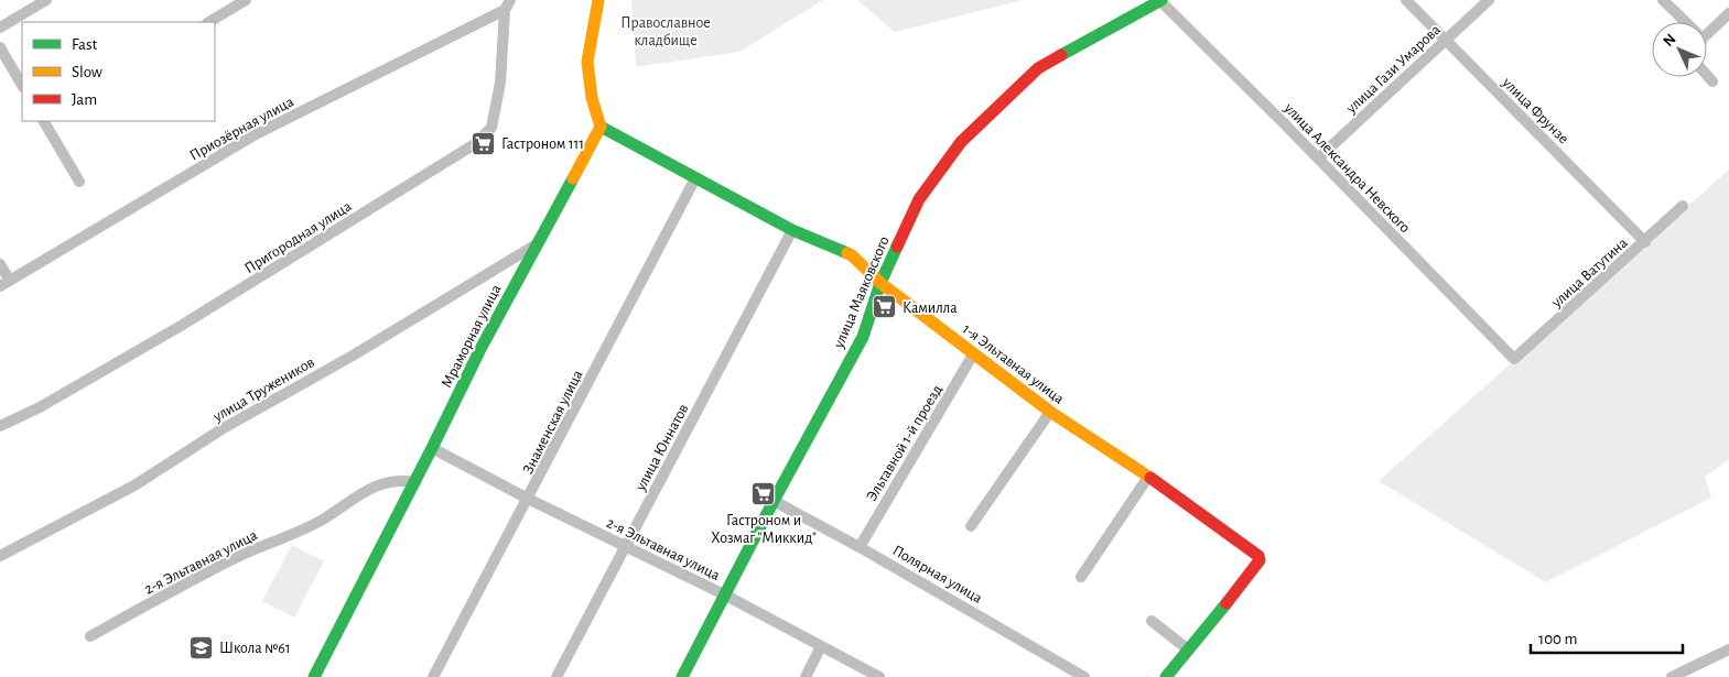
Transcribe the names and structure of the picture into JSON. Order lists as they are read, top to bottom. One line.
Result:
{"streets":{"street":["улица Гази Умарова","улица Фрунзе","Приозёрная улица","улица Александра Невского","Пригородная улица","улица Ватутина","улица Маяковского","Мраморная улица","1-я Эльтавная улица","улица Тружеников","Знаменская улица","Эльтавной 1-й проезд","улица Юннатов","2-я Эльтавная улица","Полярная улица"]},"crossings":[["улица Гази Умарова","улица Фрунзе"],["улица Гази Умарова","улица Александра Невского"],["улица Фрунзе","улица Ватутина"],["Приозёрная улица","Пригородная улица"],["улица Александра Невского","улица Ватутина"],["улица Александра Невского","улица Маяковского"],["улица Маяковского","1-я Эльтавная улица"],["улица Маяковского","2-я Эльтавная улица"],["улица Маяковского","Полярная улица"],["Мраморная улица","1-я Эльтавная улица"],["Мраморная улица","улица Тружеников"],["Мраморная улица","2-я Эльтавная улица"],["1-я Эльтавная улица","Знаменская улица"],["1-я Эльтавная улица","Эльтавной 1-й проезд"],["1-я Эльтавная улица","улица Юннатов"],["Знаменская улица","2-я Эльтавная улица"],["Эльтавной 1-й проезд","Полярная улица"],["улица Юннатов","2-я Эльтавная улица"]],"parks":["Православное кладбище"],"places":{"supermarket":["Гастроном 111","Камилла","Гастроном и Хозмаг \"Миккид\""],"school or university":["Школа №61"]},"legend":["Fast","Slow","Jam"],"scale_bar":"100 m","north":"top left"}
